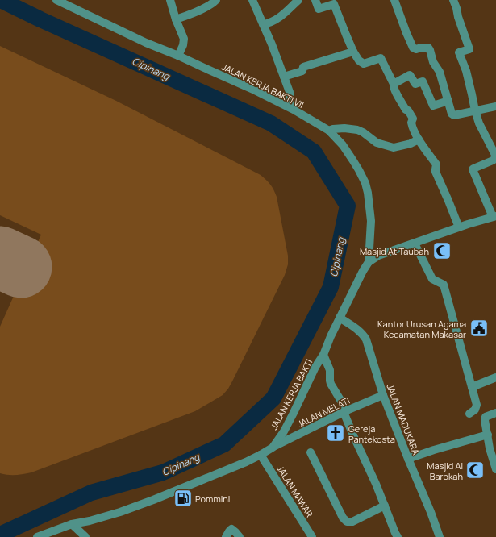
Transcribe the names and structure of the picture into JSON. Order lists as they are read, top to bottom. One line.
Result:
{"streets":{"street":["JALAN KERJA BAKTI VII","JALAN KERJA BAKTI","JALAN MELATI","JALAN MADUKARA","JALAN MAWAR"]},"crossings":[["JALAN KERJA BAKTI VII","JALAN KERJA BAKTI"],["JALAN KERJA BAKTI","JALAN MELATI"],["JALAN KERJA BAKTI","JALAN MADUKARA"],["JALAN KERJA BAKTI","JALAN MAWAR"],["JALAN MELATI","JALAN MADUKARA"]],"water":["Cipinang"],"places":{"mosque":["Masjid At Taubah","Masjid Al Barokah"],"public building":["Kantor Urusan Agama Kecamatan Makasar"],"church":["Gereja Pantekosta"],"fuel station":["Pommini"]}}
